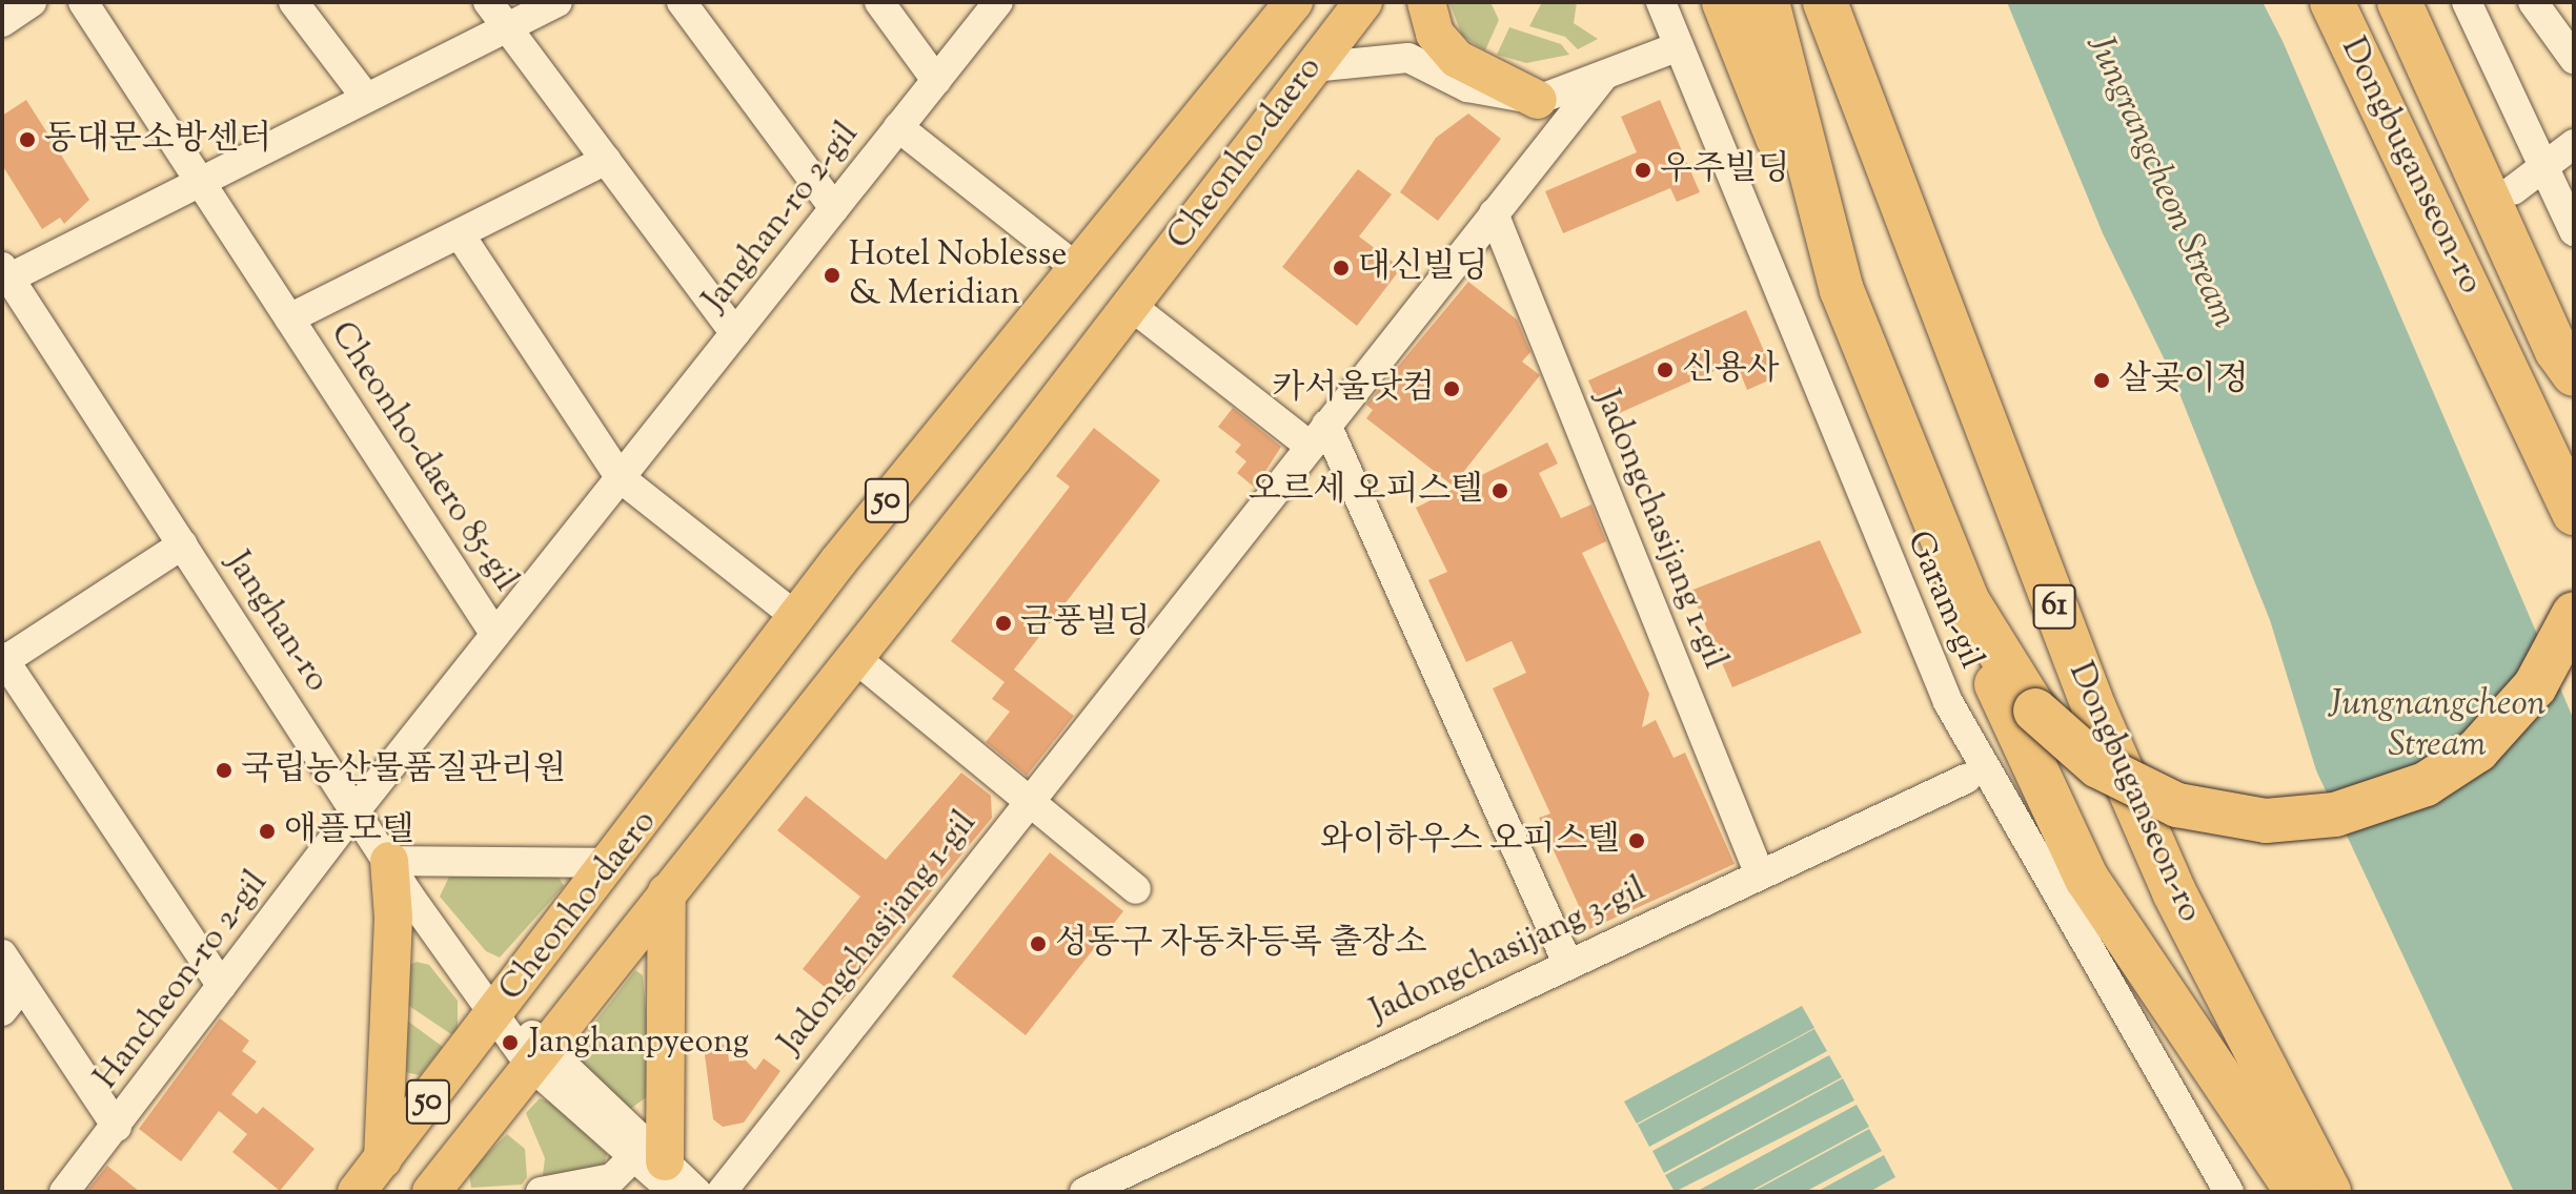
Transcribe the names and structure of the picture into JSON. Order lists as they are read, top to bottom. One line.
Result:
{"streets":{"highway":["Dongbuganseon-ro","61"],"main road":["Cheonho-daero","50"],"street":["Janghan-ro 2-gil","Cheonho-daero 85-gil","Jadongchasijang 1-gil","Garam-gil","Janghan-ro","Jadongchasijang 3-gil","Hancheon-ro 2-gil"]},"crossings":[["Cheonho-daero","Janghan-ro"],["Janghan-ro 2-gil","Cheonho-daero 85-gil"],["Janghan-ro 2-gil","Janghan-ro"],["Janghan-ro 2-gil","Hancheon-ro 2-gil"],["Jadongchasijang 1-gil","Jadongchasijang 3-gil"],["Janghan-ro","Hancheon-ro 2-gil"]],"water":["Jungrangcheon Stream","Jungnangcheon Stream"],"places":["동대문소방센터","우주빌딩","대신빌딩","Hotel Noblesse & Meridian","신용사","살곶이정","카서울닷컴","오르세 오피스텔","금풍빌딩","국립농산물품질관리원","애플모텔","와이하우스 오피스텔","성동구 자동차등록 출장소","Janghanpyeong"]}
